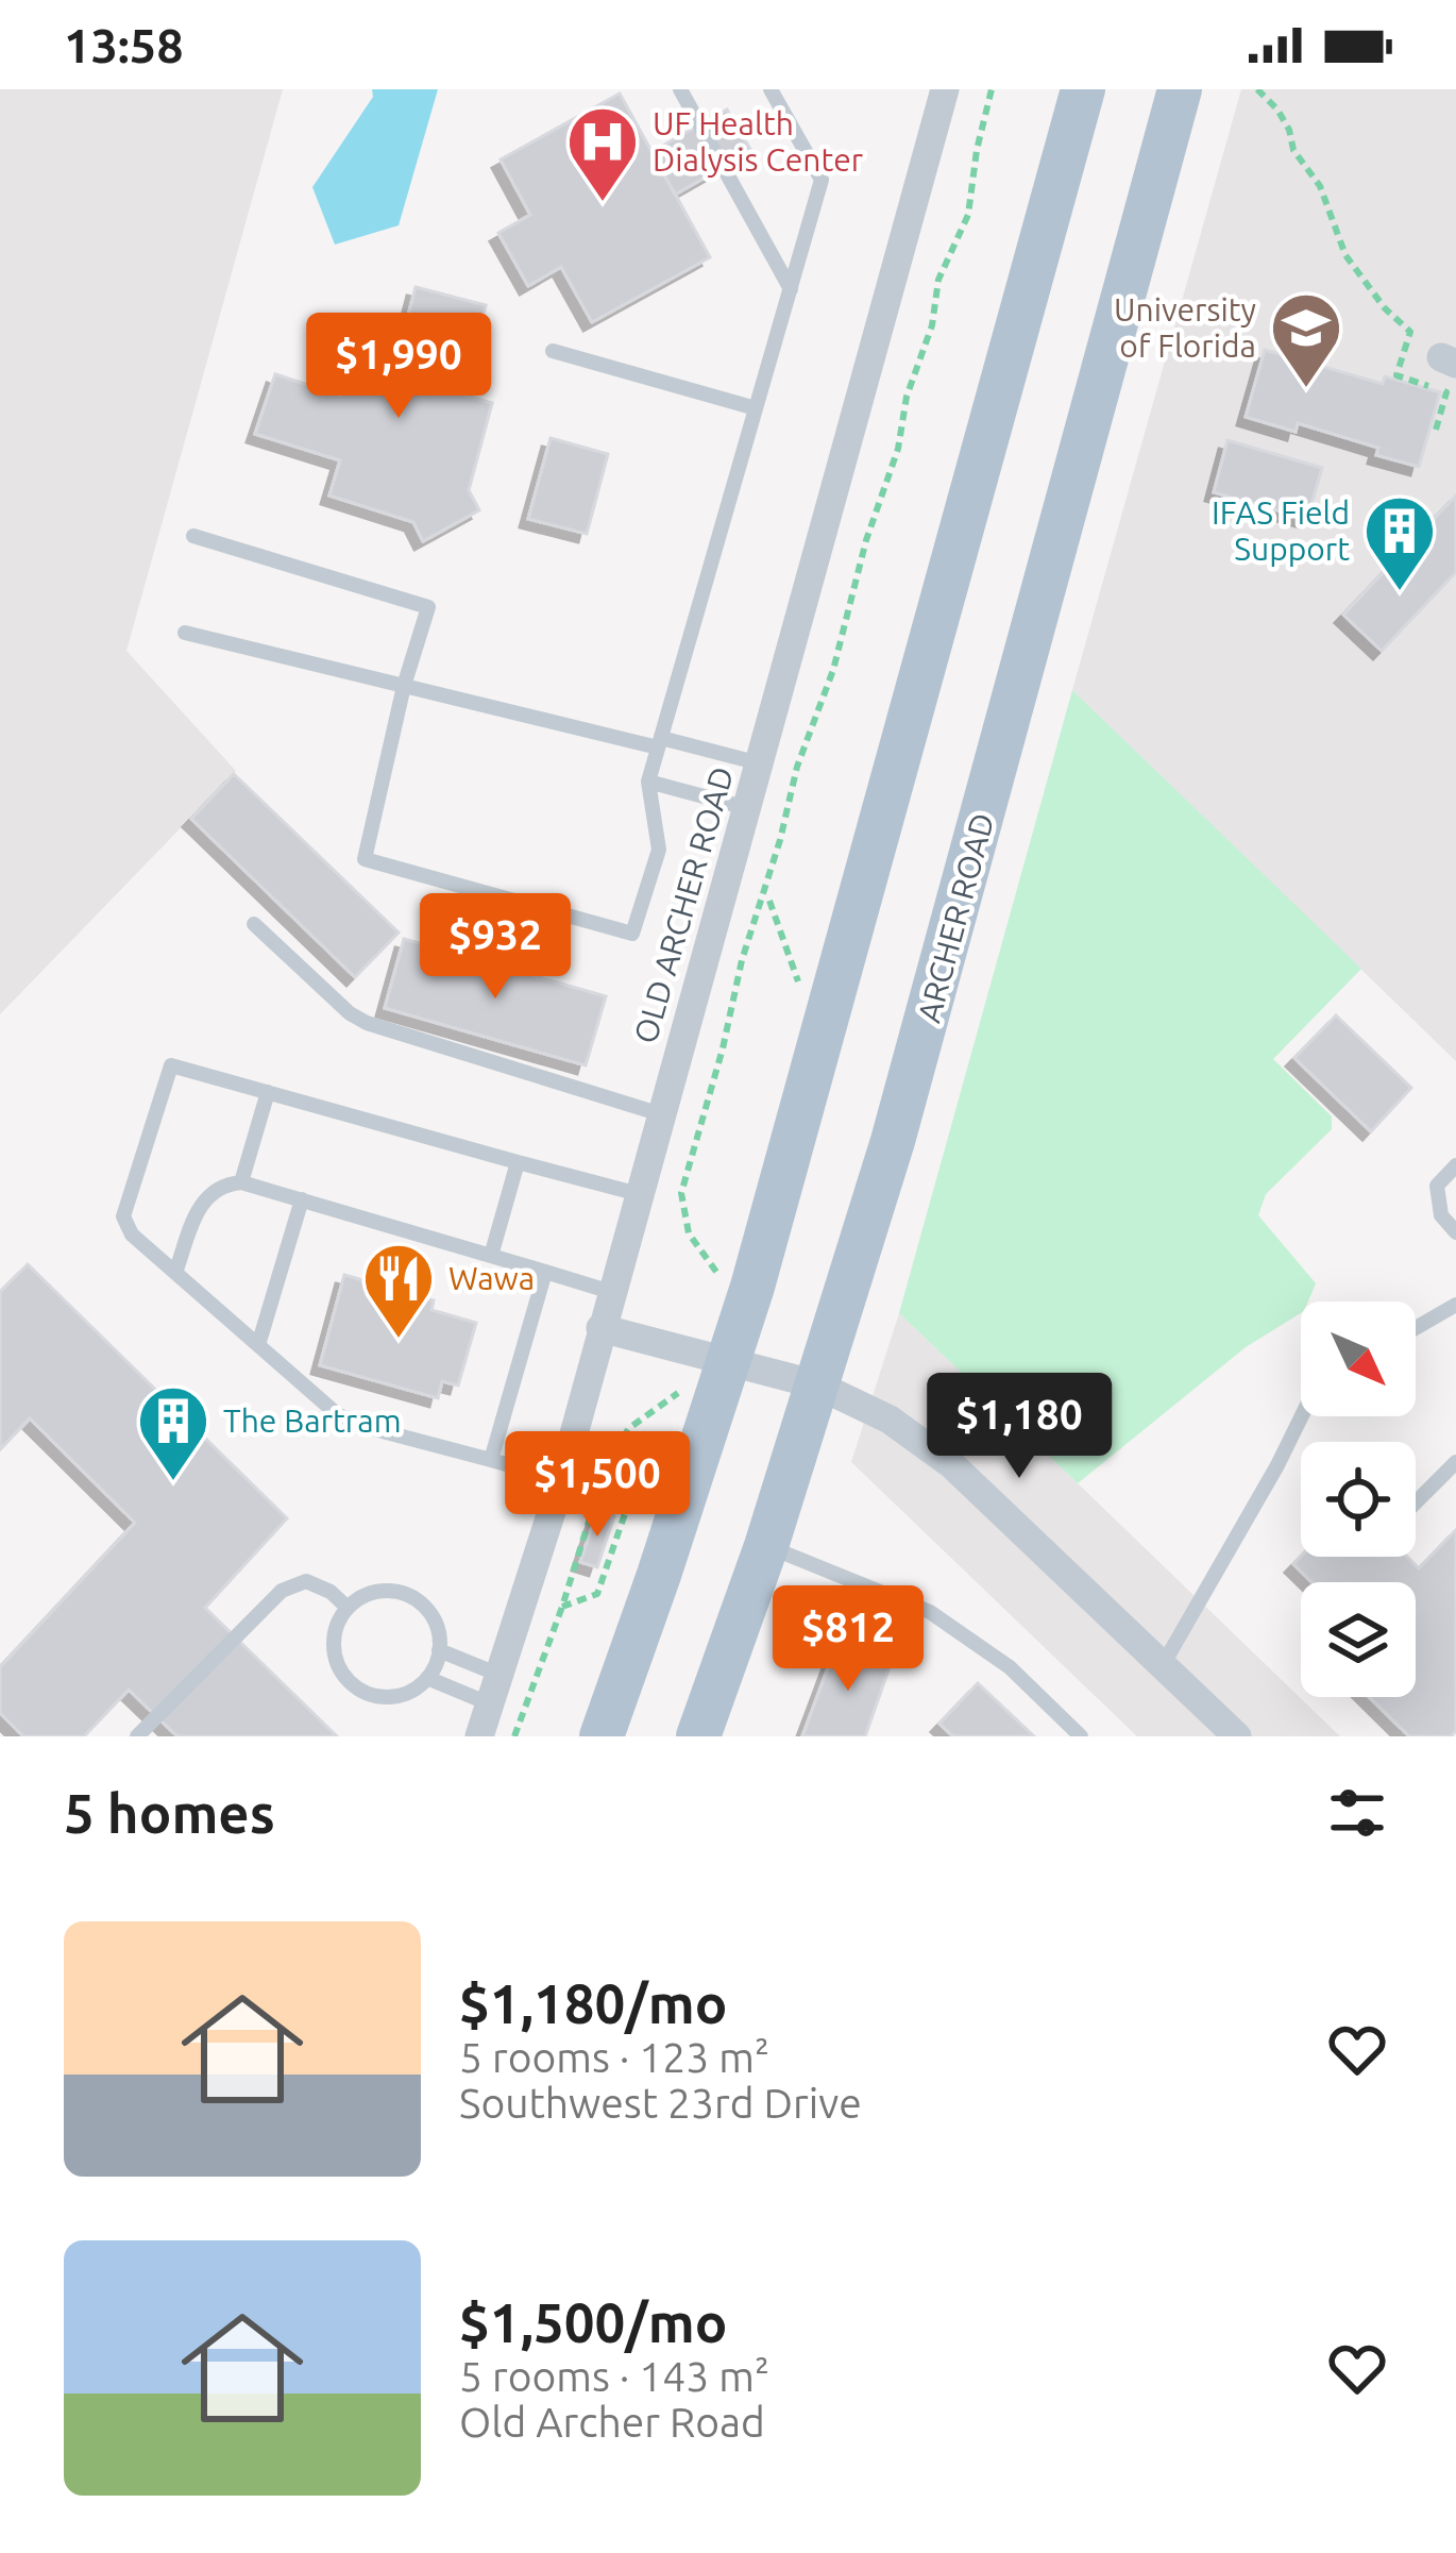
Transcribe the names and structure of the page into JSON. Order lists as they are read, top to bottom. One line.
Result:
{"streets":{"main road":["ARCHER ROAD"],"street":["OLD ARCHER ROAD"]},"places":{"hospital":["UF Health Dialysis Center"],"school or university":["University of Florida"],"building":["IFAS Field Support","The Bartram"],"restaurant":["Wawa"]},"north":"bottom right","page":{"status":"13:58","price":["$1,990","$932","$1,180","$1,500","$812"],"heading":"5 homes","list":[{"name":"$1,180/mo","note":"5 rooms · 123 m² · Southwest 23rd Drive"},{"name":"$1,500/mo","note":"5 rooms · 143 m² · Old Archer Road"}]}}
